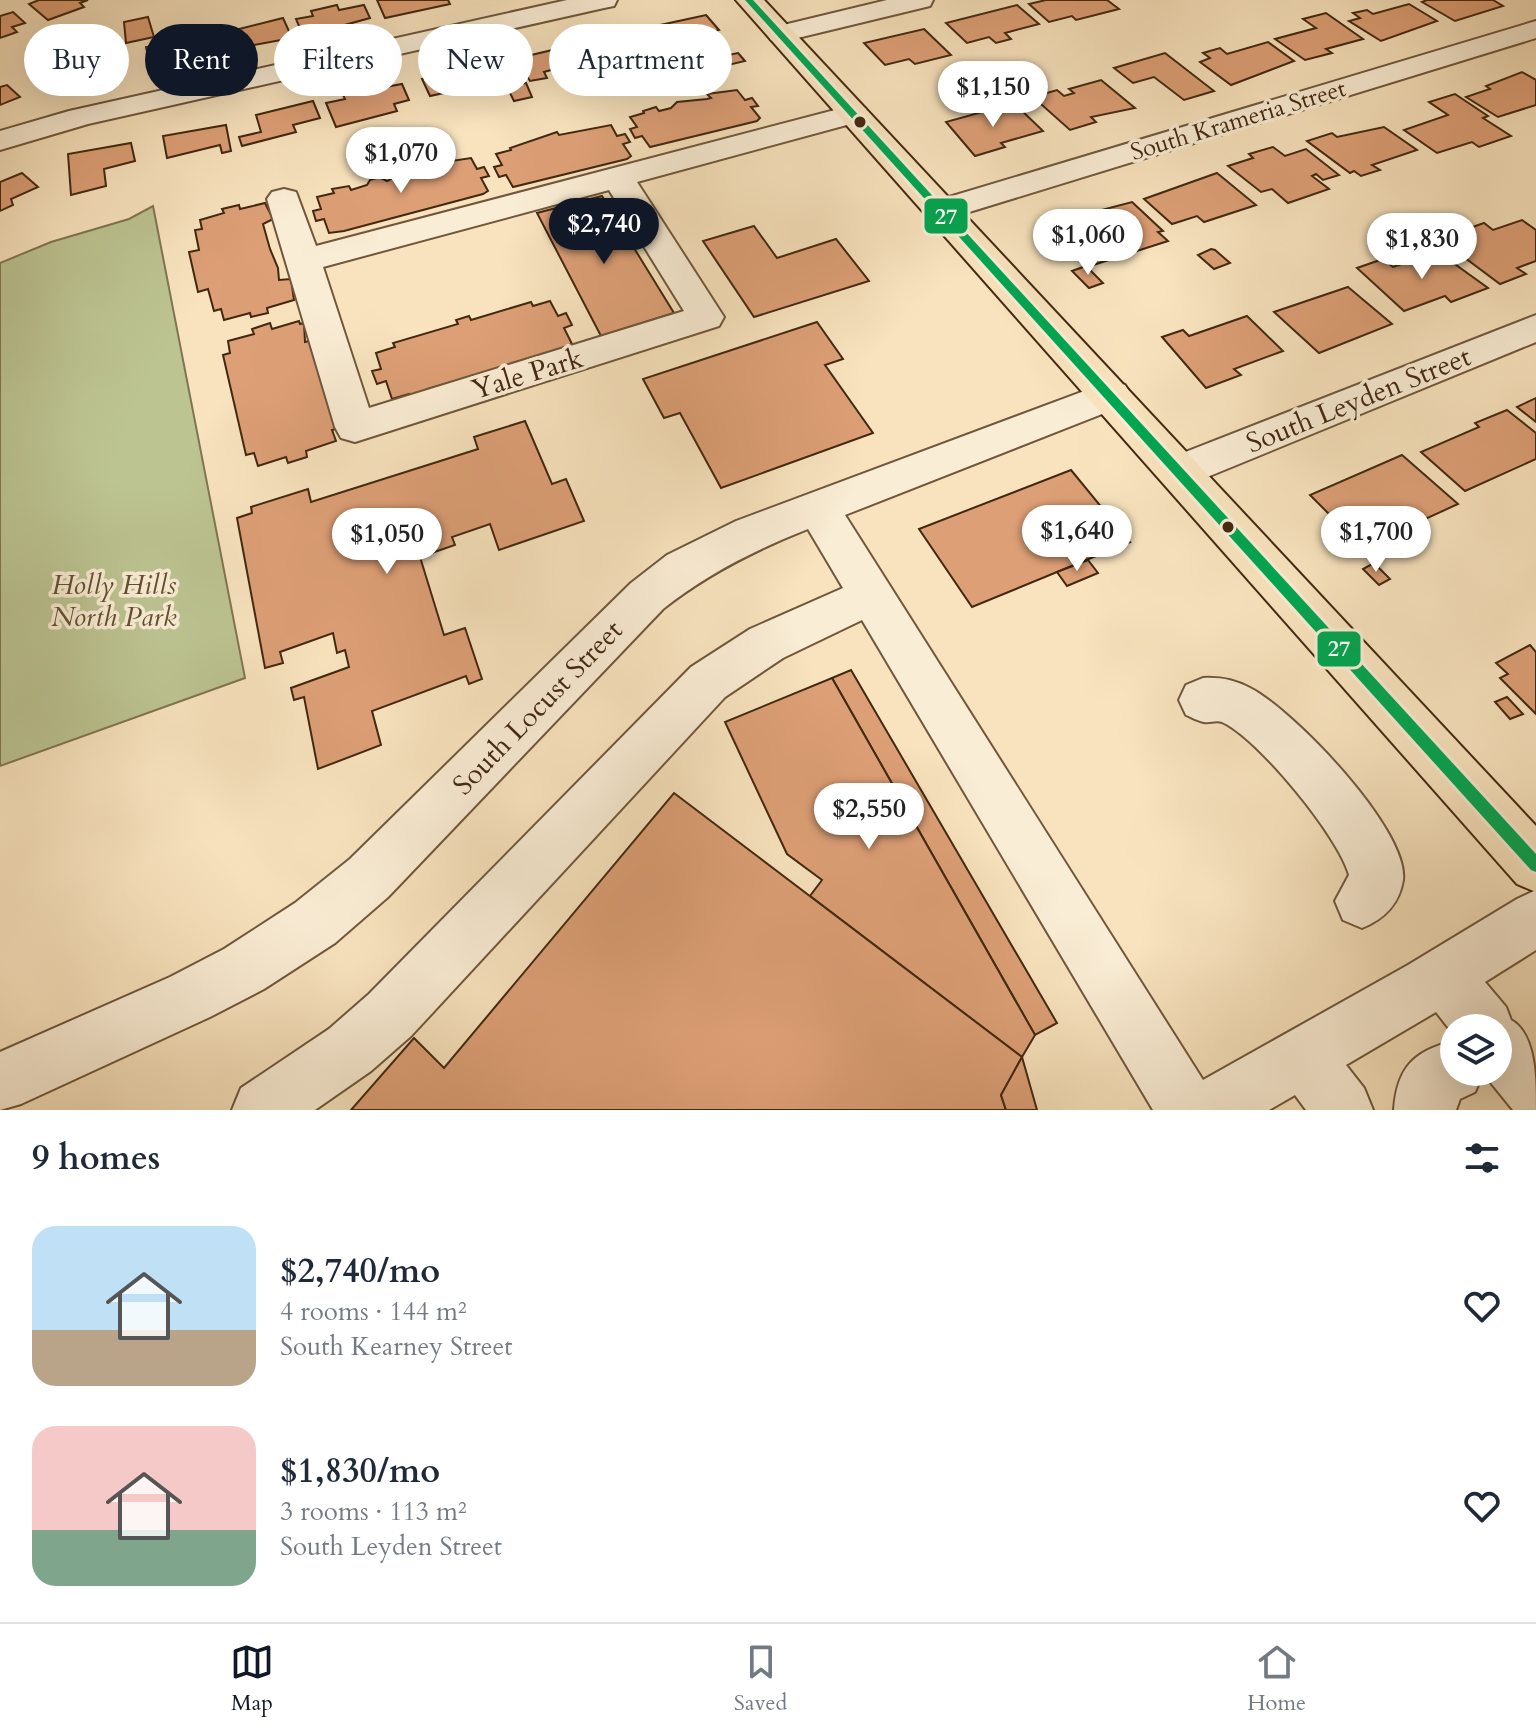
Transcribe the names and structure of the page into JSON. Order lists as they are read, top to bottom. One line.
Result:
{"streets":{"street":["South Krameria Street","Yale Park","South Leyden Street","South Locust Street"]},"parks":["Holly Hills North Park"],"lines":["transit line 27"],"page":{"chip":["Buy","Rent","Filters","New","Apartment"],"price":["$1,150","$1,070","$2,740","$1,060","$1,830","$1,640","$1,700","$1,050","$2,550"],"heading":"9 homes","list":[{"name":"$2,740/mo","note":"4 rooms · 144 m² · South Kearney Street"},{"name":"$1,830/mo","note":"3 rooms · 113 m² · South Leyden Street"}],"tabs":["Map","Saved","Home"]}}
